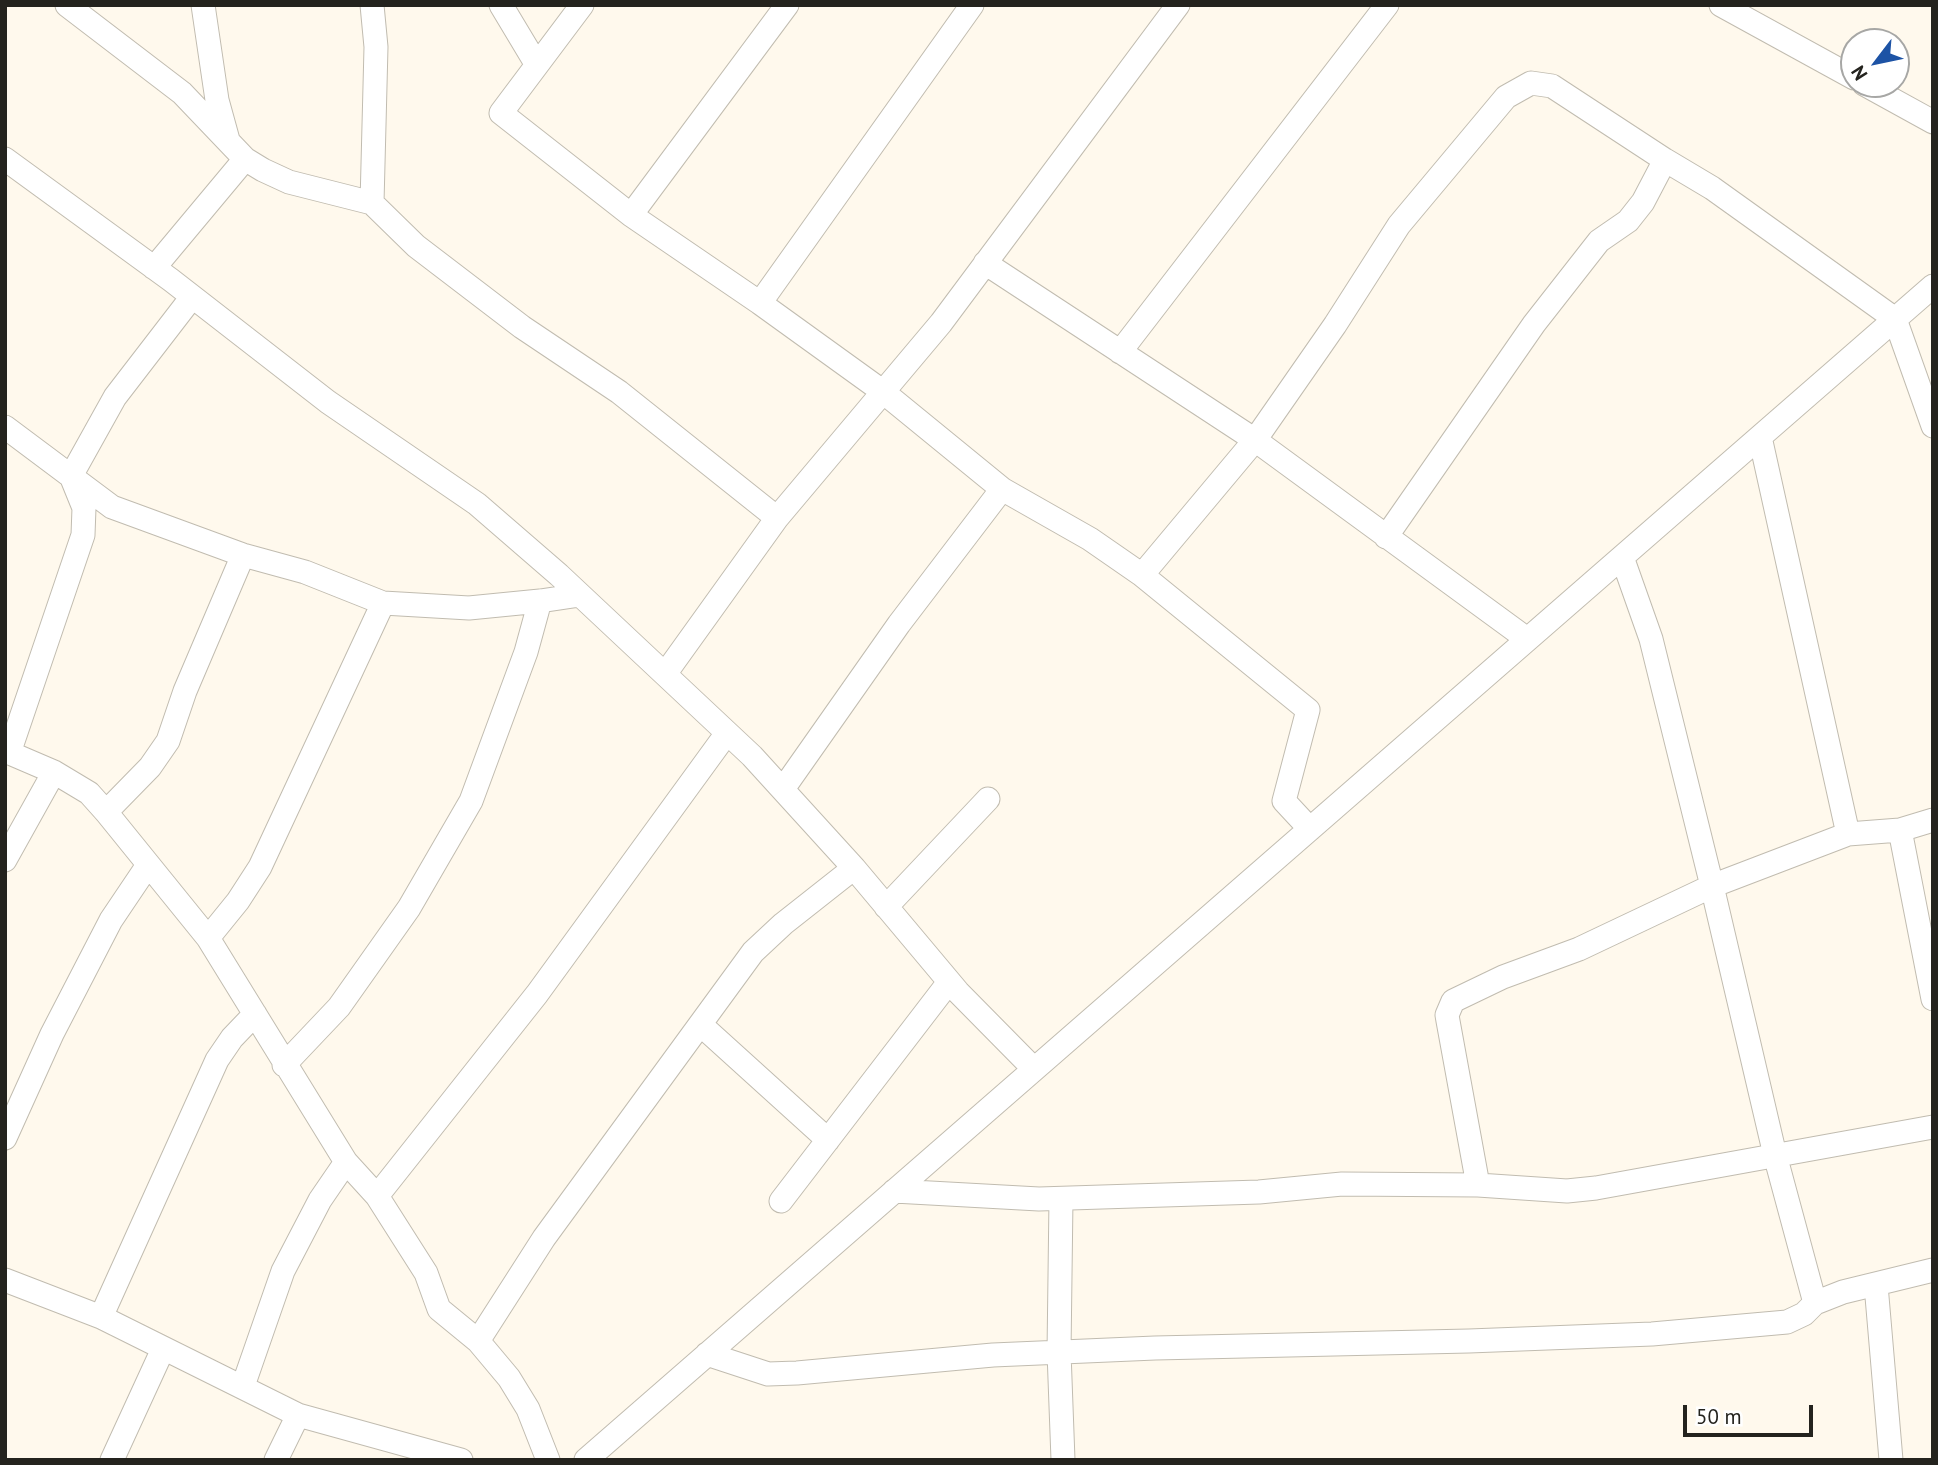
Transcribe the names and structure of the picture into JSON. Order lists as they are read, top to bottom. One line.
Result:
{"scale_bar":"50 m","north":"bottom left"}
